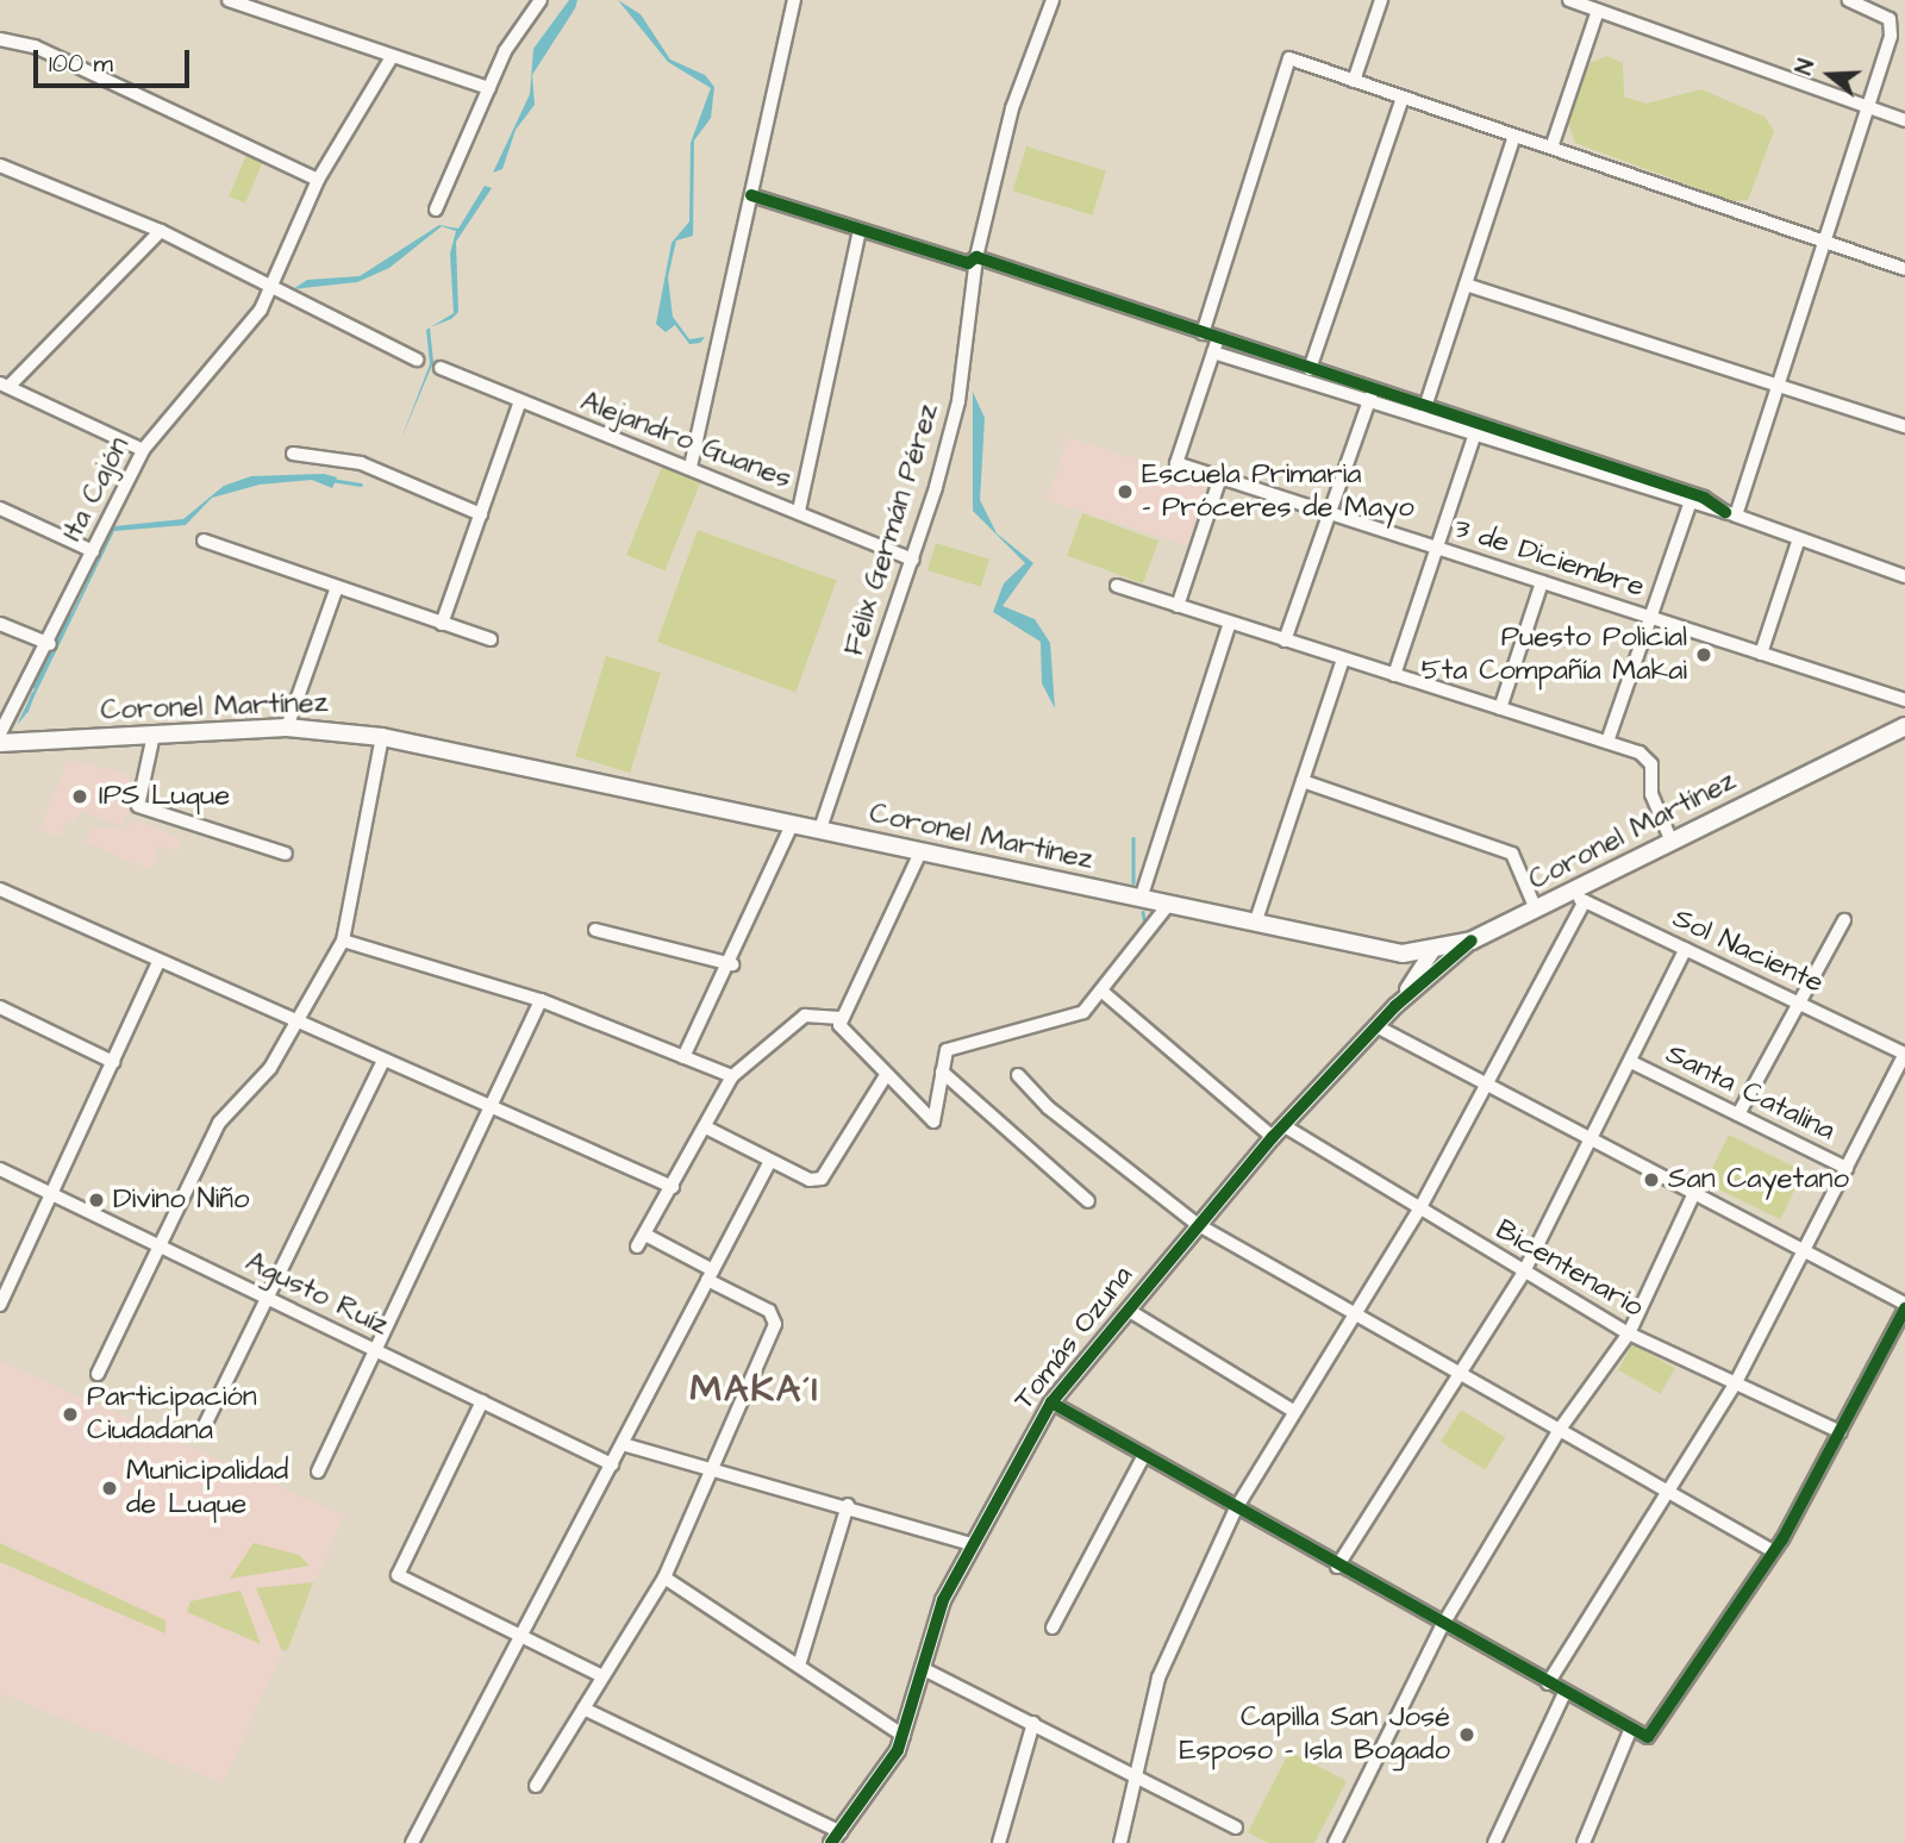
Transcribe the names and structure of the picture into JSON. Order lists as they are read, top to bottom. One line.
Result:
{"streets":{"main road":["Coronel Martínez"],"street":["Alejandro Guanes","Ita Cajón","Félix Germán Pérez","3 de Diciembre","Sol Naciente","Santa Catalina","Bicentenario","Agusto Ruíz","Tomás Ozuna"]},"crossings":[["Alejandro Guanes","Félix Germán Pérez"],["Ita Cajón","Coronel Martínez"],["Félix Germán Pérez","Coronel Martínez"],["Coronel Martínez","Sol Naciente"],["Coronel Martínez","Tomás Ozuna"],["Bicentenario","Tomás Ozuna"]],"districts":["MAKA´I"],"places":["Escuela Primaria - Próceres de Mayo","Puesto Policial 5ta Compañía Makai","IPS Luque","San Cayetano","Divino Niño","Participación Ciudadana","Municipalidad de Luque","Capilla San José Esposo - Isla Bogado"],"scale_bar":"100 m","north":"left"}
